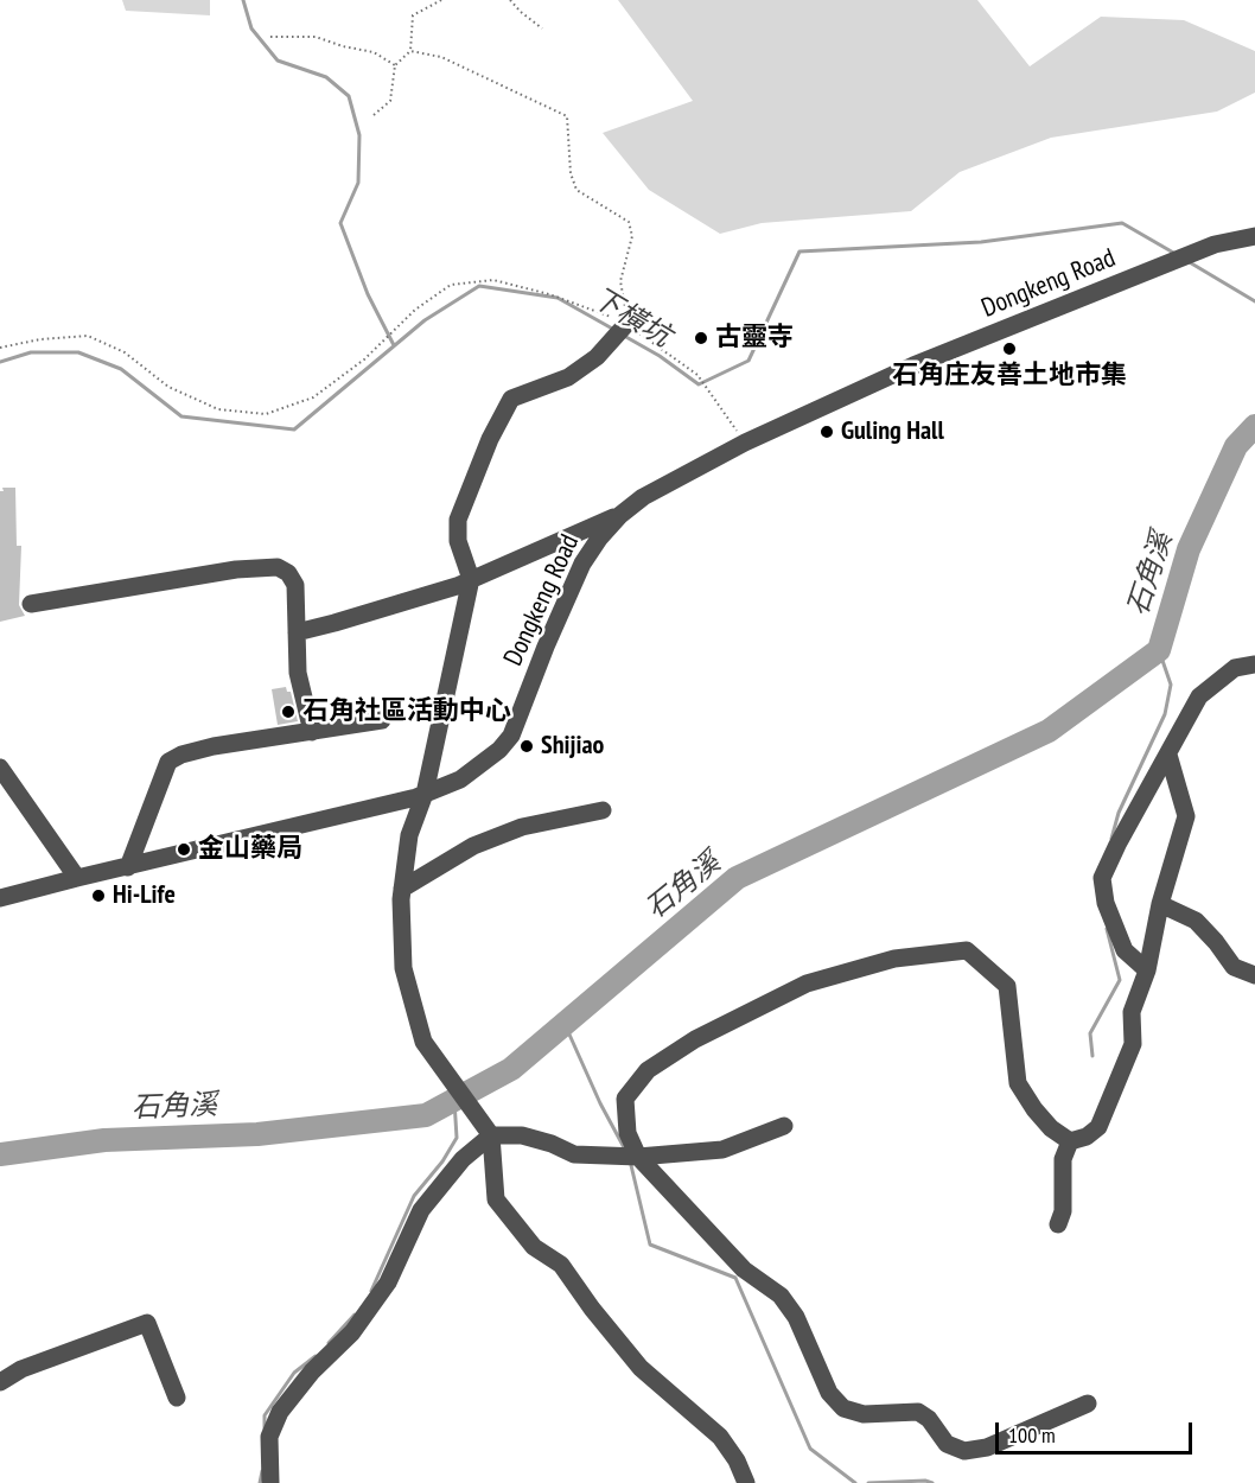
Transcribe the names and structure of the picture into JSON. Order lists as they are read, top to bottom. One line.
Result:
{"streets":{"street":["Dongkeng Road"]},"water":["下橫坑","石角溪"],"places":["古靈寺","石角庄友善土地市集","Guling Hall","石角社區活動中心","Shijiao","金山藥局","Hi-Life"],"scale_bar":"100 m"}
